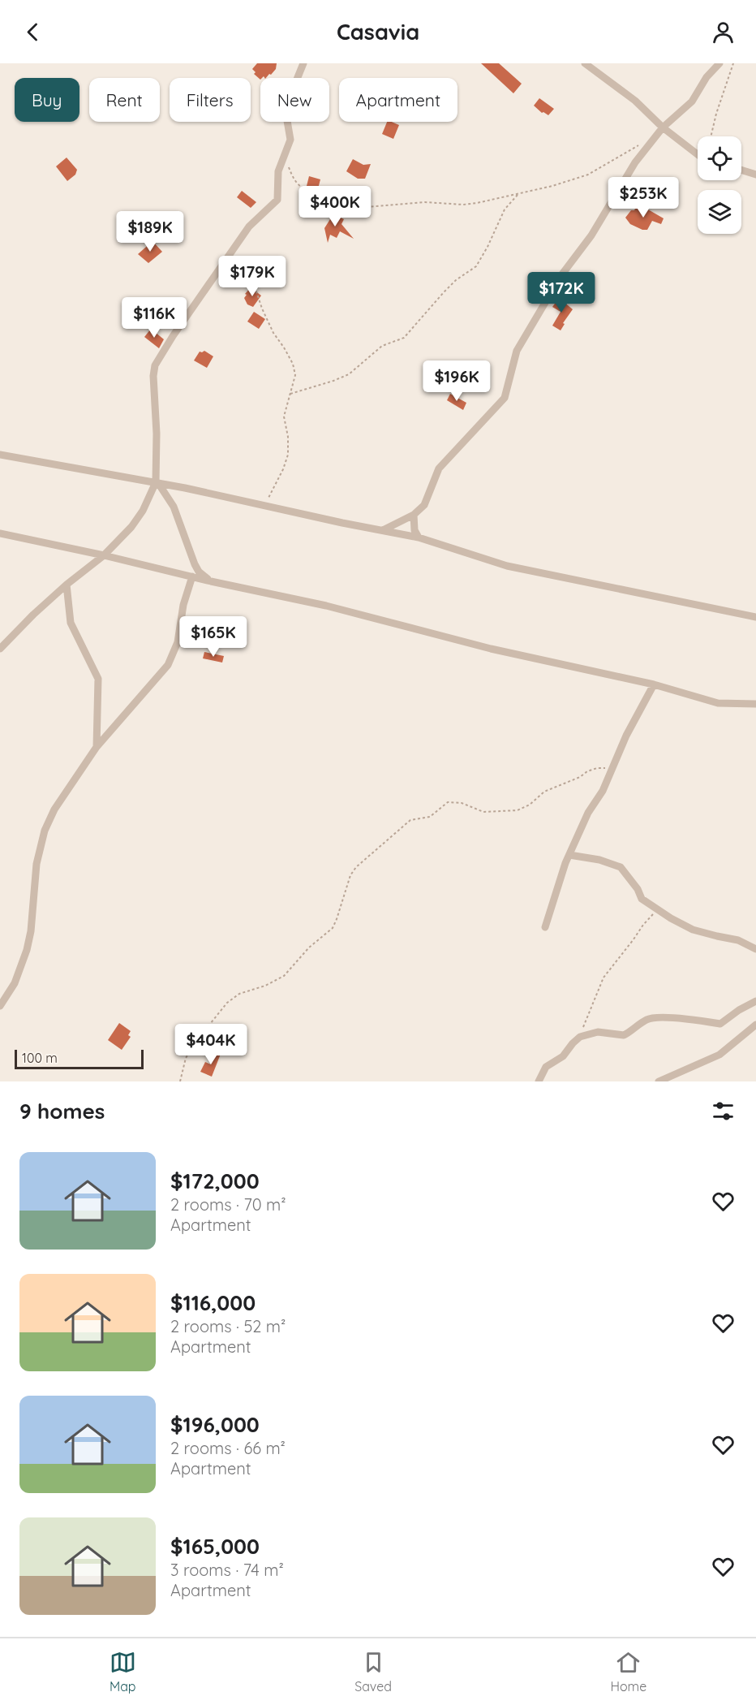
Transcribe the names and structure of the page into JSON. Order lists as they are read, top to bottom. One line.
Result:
{"scale_bar":"100 m","page":{"header":"Casavia","chip":["Buy","Rent","Filters","New","Apartment"],"price":["$253K","$400K","$189K","$179K","$172K","$116K","$196K","$165K","$404K"],"scale":"100 m","heading":"9 homes","list":[{"name":"$172,000","note":"2 rooms · 70 m² · Apartment"},{"name":"$116,000","note":"2 rooms · 52 m² · Apartment"},{"name":"$196,000","note":"2 rooms · 66 m² · Apartment"},{"name":"$165,000","note":"3 rooms · 74 m² · Apartment"}],"tabs":["Map","Saved","Home"]}}
